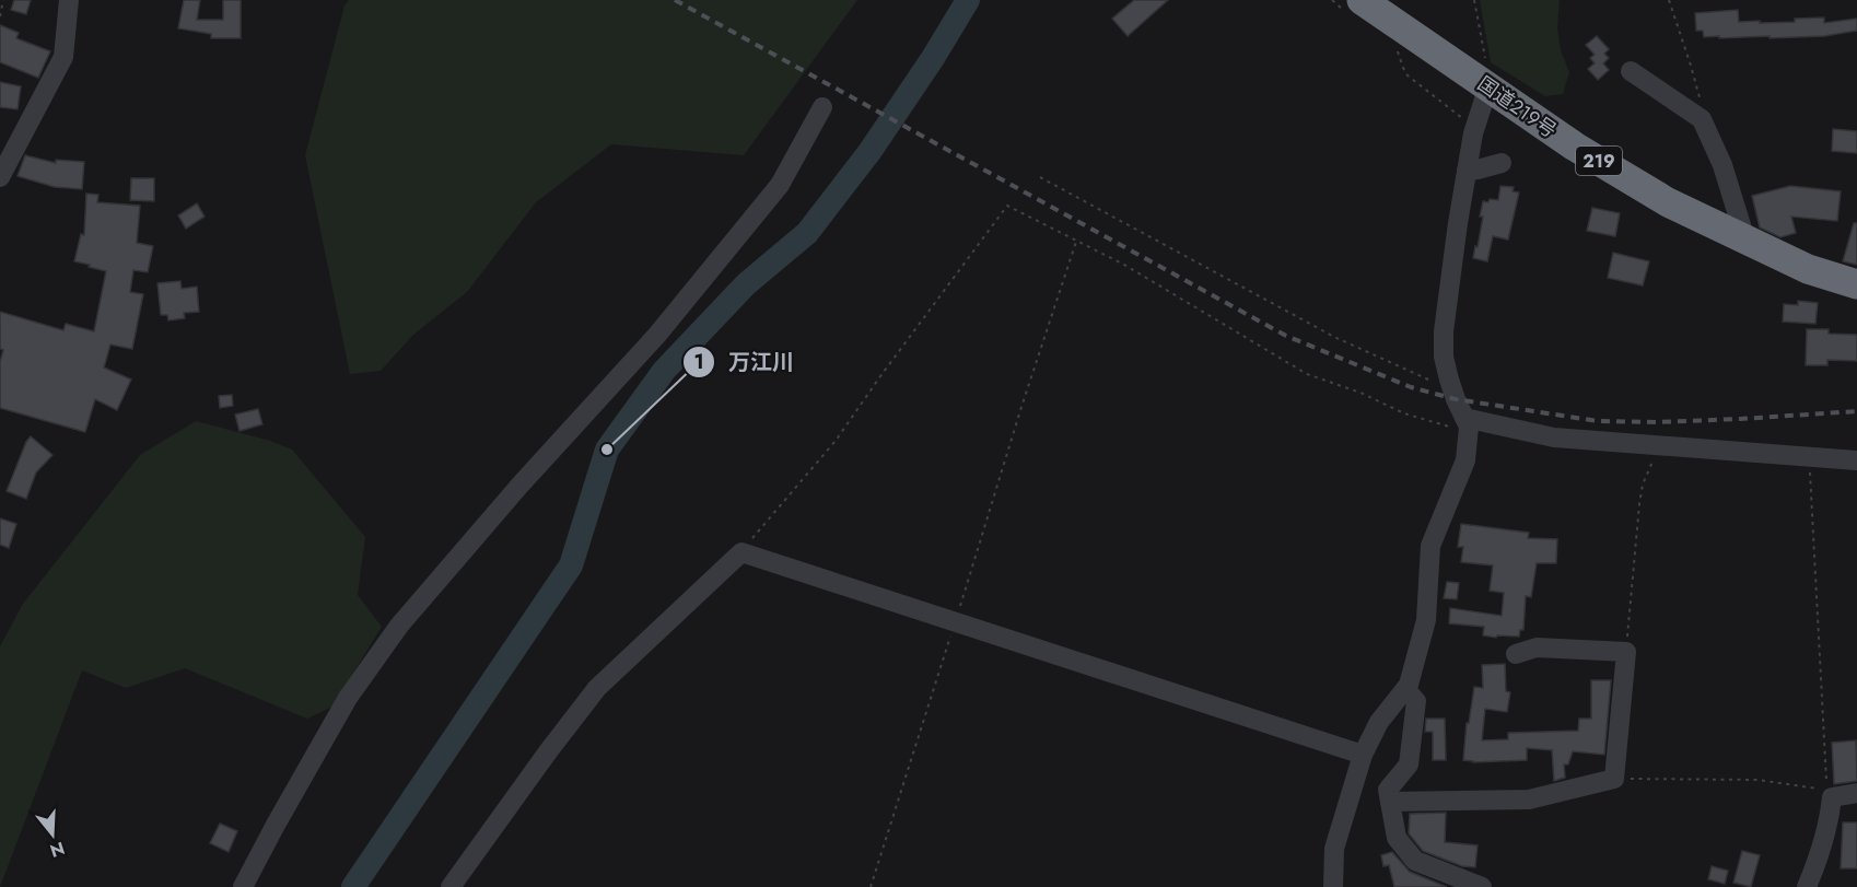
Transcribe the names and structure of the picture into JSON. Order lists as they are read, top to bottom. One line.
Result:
{"streets":{"highway":["国道219号","219"]},"places":["万江川"],"north":"bottom"}
